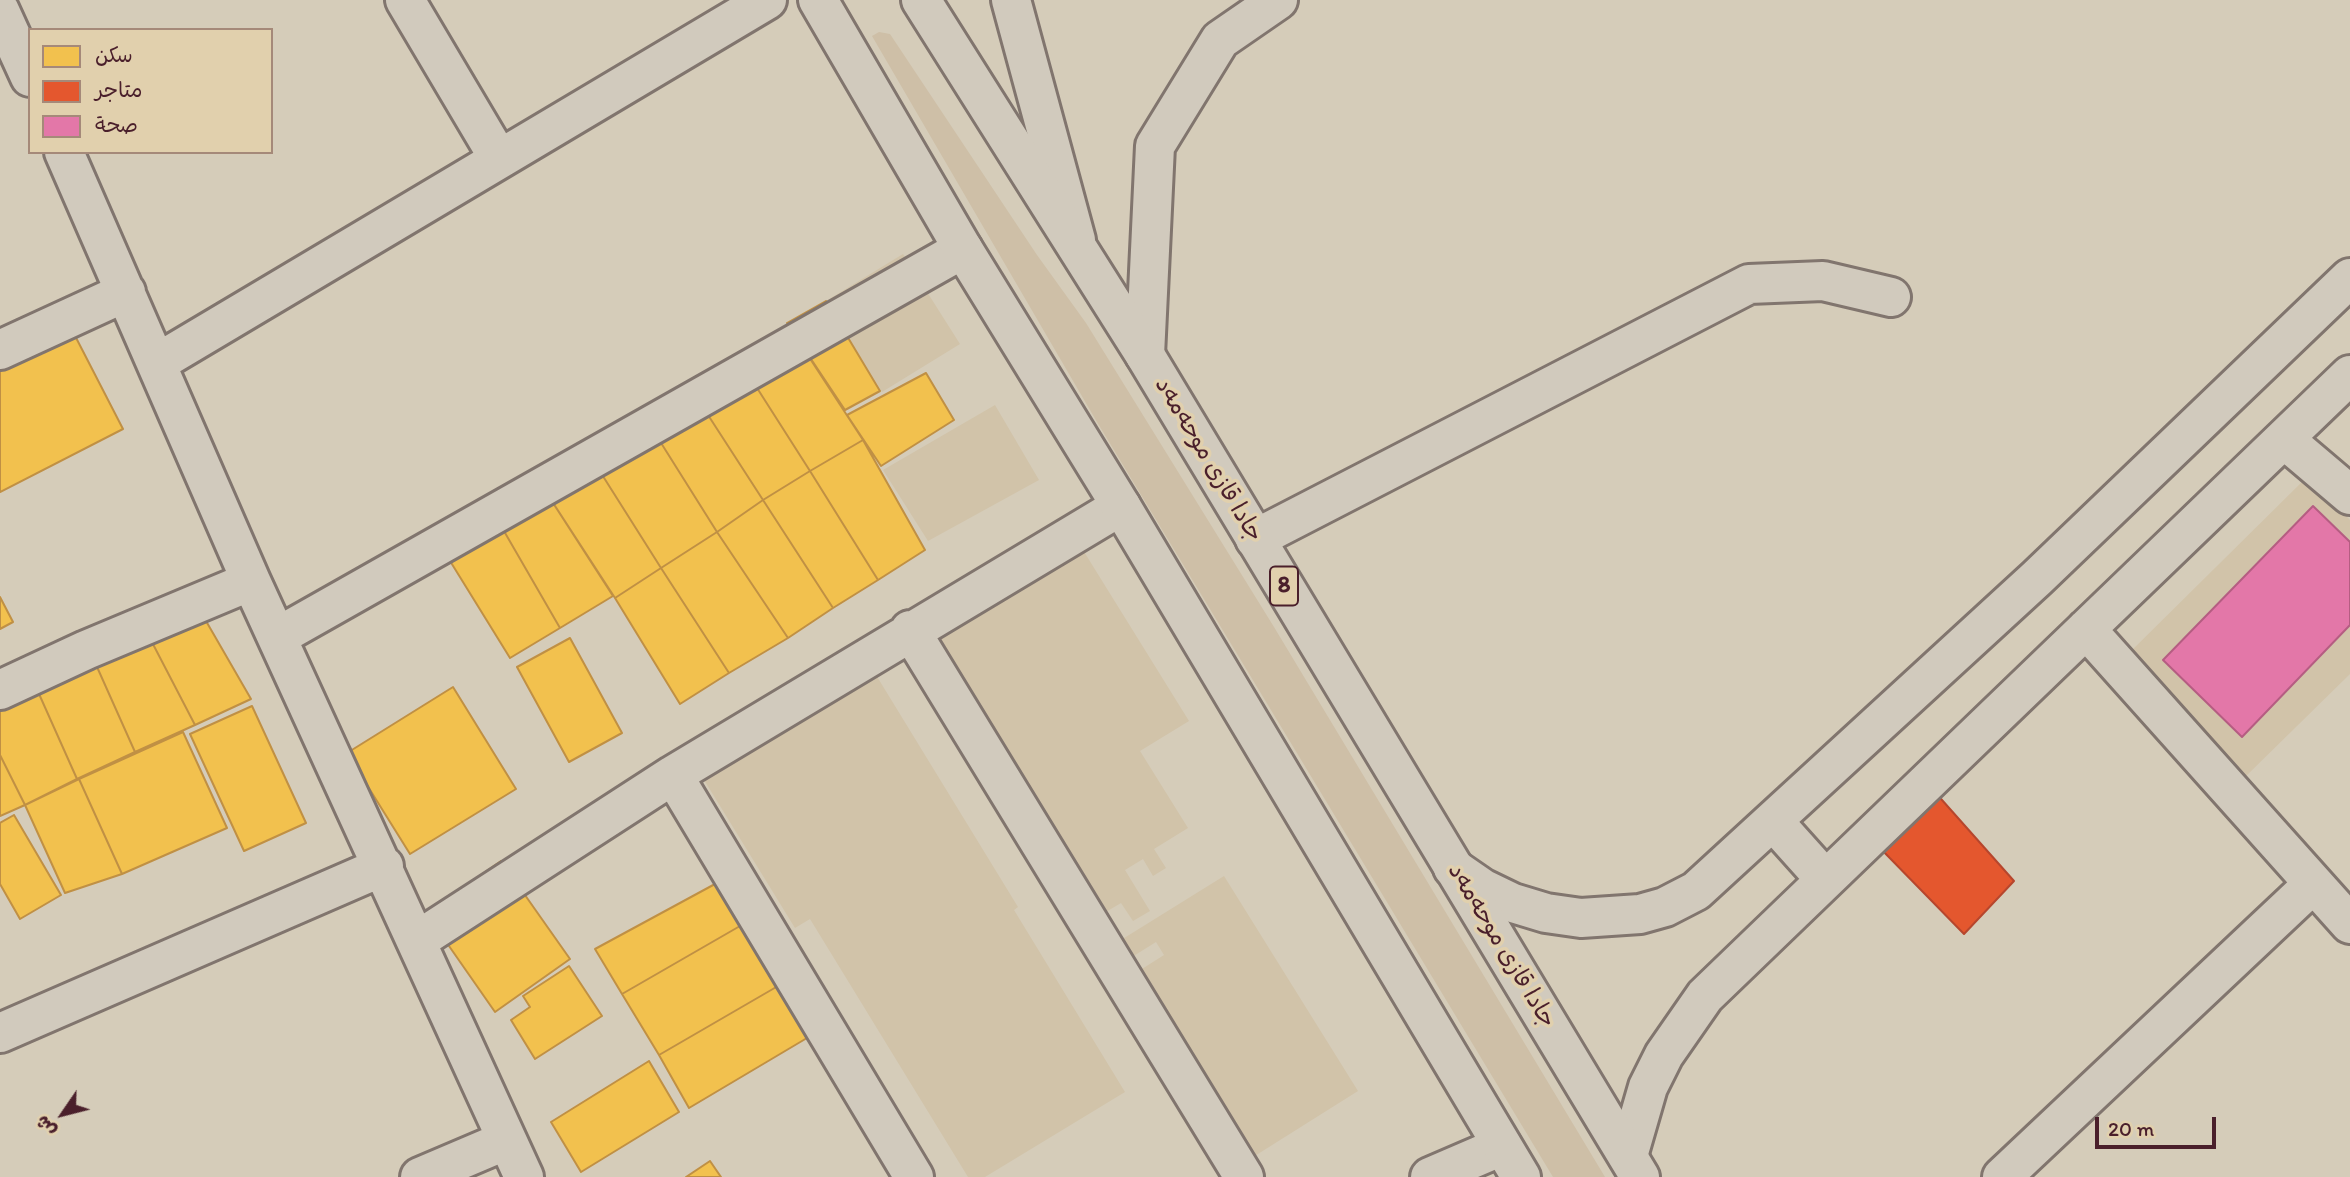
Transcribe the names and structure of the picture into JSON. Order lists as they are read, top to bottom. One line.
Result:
{"streets":{"street":["جادا قازی موحەمەد","8"]},"legend":["سكن","متاجر","صحة"],"scale_bar":"20 m","north":"bottom left"}
